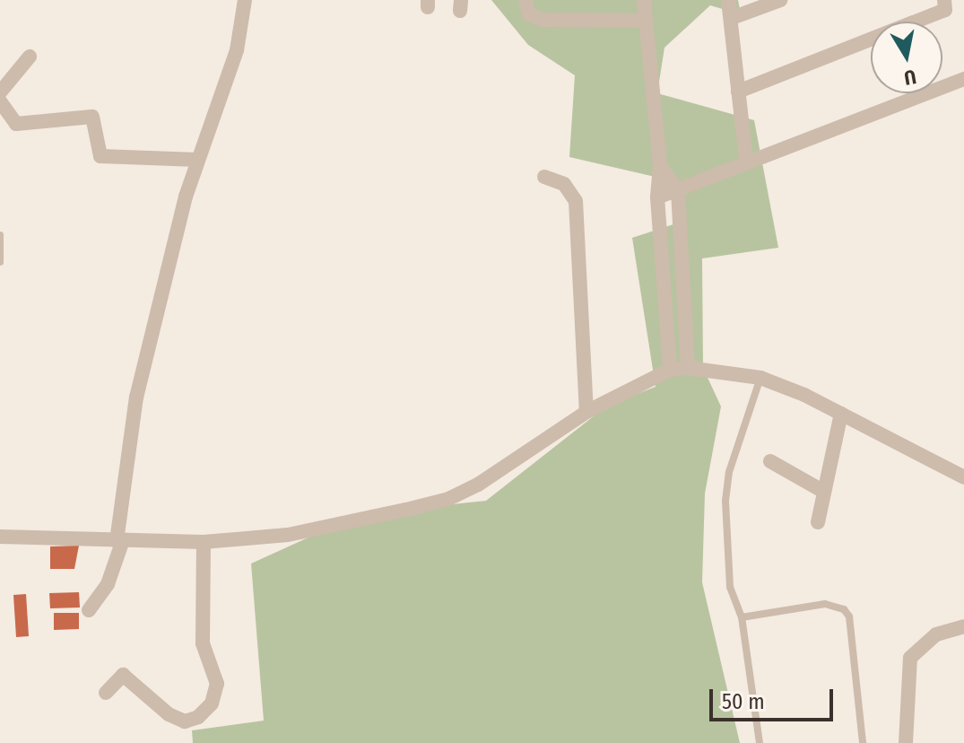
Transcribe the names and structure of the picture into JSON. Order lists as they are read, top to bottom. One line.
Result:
{"scale_bar":"50 m","north":"bottom"}
